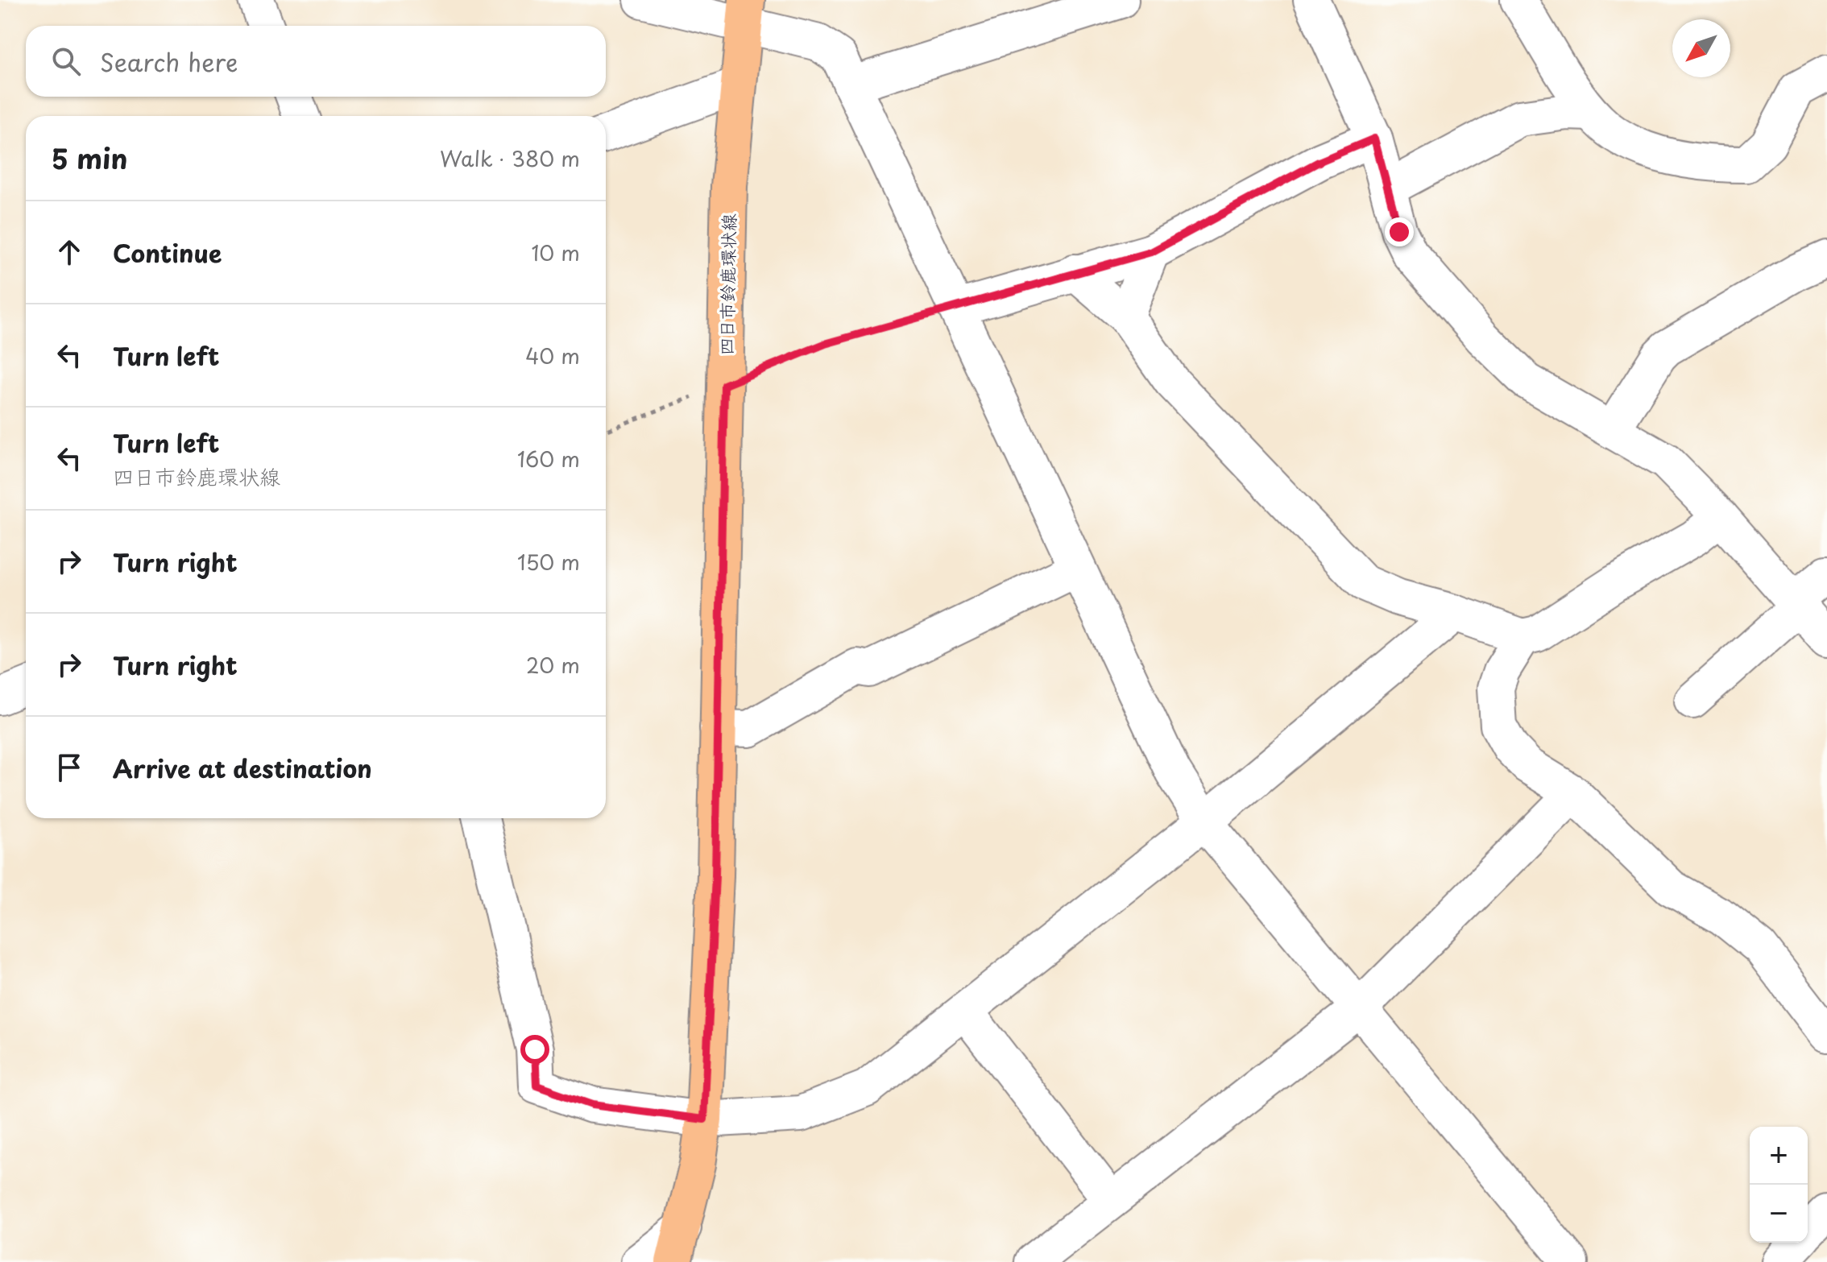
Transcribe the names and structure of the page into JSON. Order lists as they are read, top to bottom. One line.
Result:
{"streets":{"main road":["四日市鈴鹿環状線"]},"north":"bottom left","page":{"search":"Search here","heading":["5 min","Walk · 380 m"],"list":[["Continue","10 m"],["Turn left","40 m"],["Turn left","四日市鈴鹿環状線","160 m"],["Turn right","150 m"],["Turn right","20 m"],"Arrive at destination"],"map_buttons":["+","−"]}}
